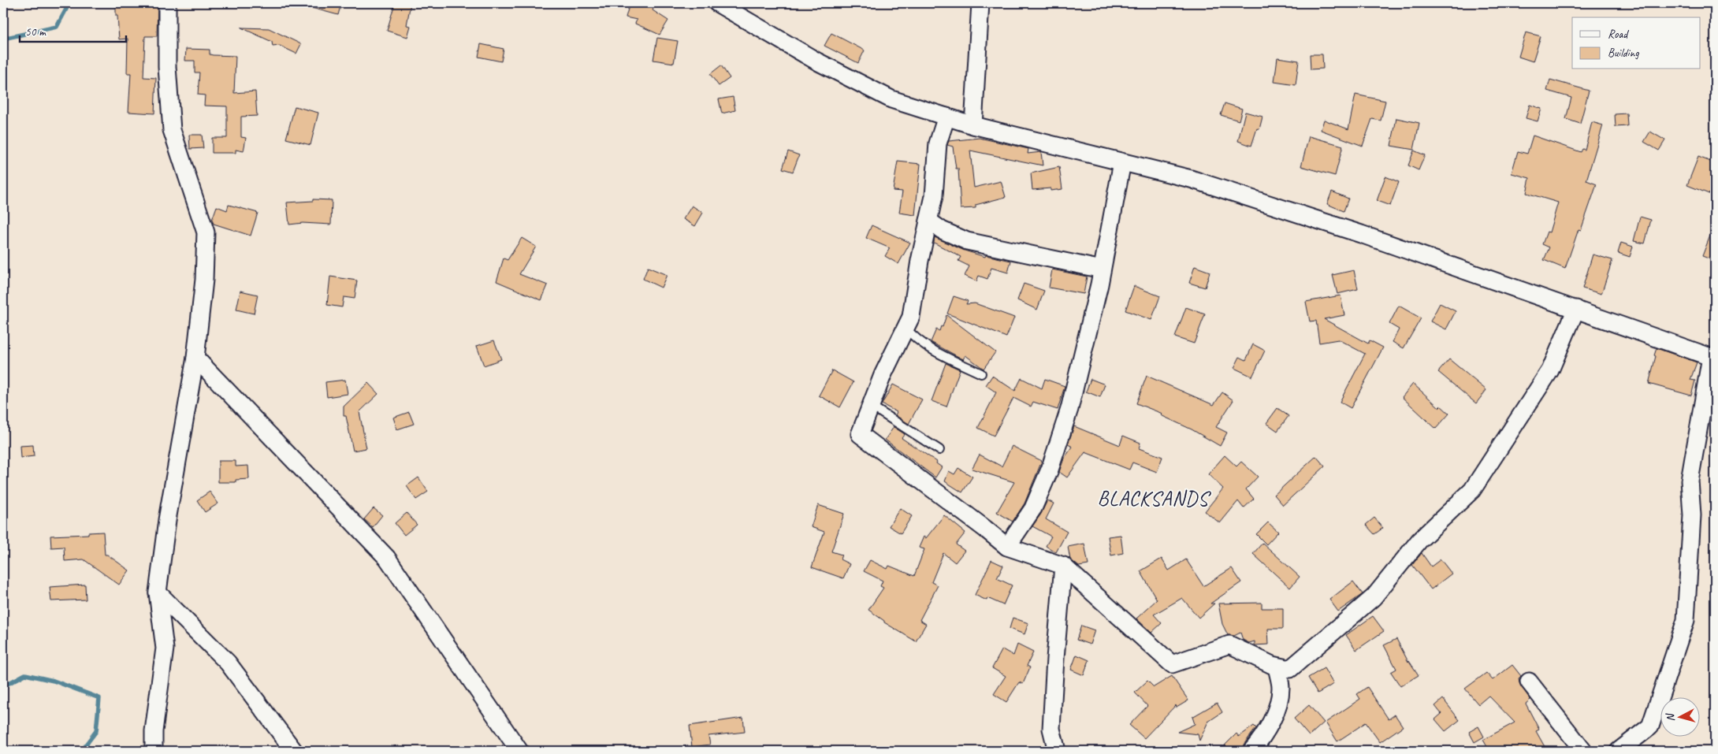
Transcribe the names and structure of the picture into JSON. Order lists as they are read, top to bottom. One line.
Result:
{"districts":["BLACKSANDS"],"legend":["Road","Building"],"scale_bar":"50 m","north":"left"}
